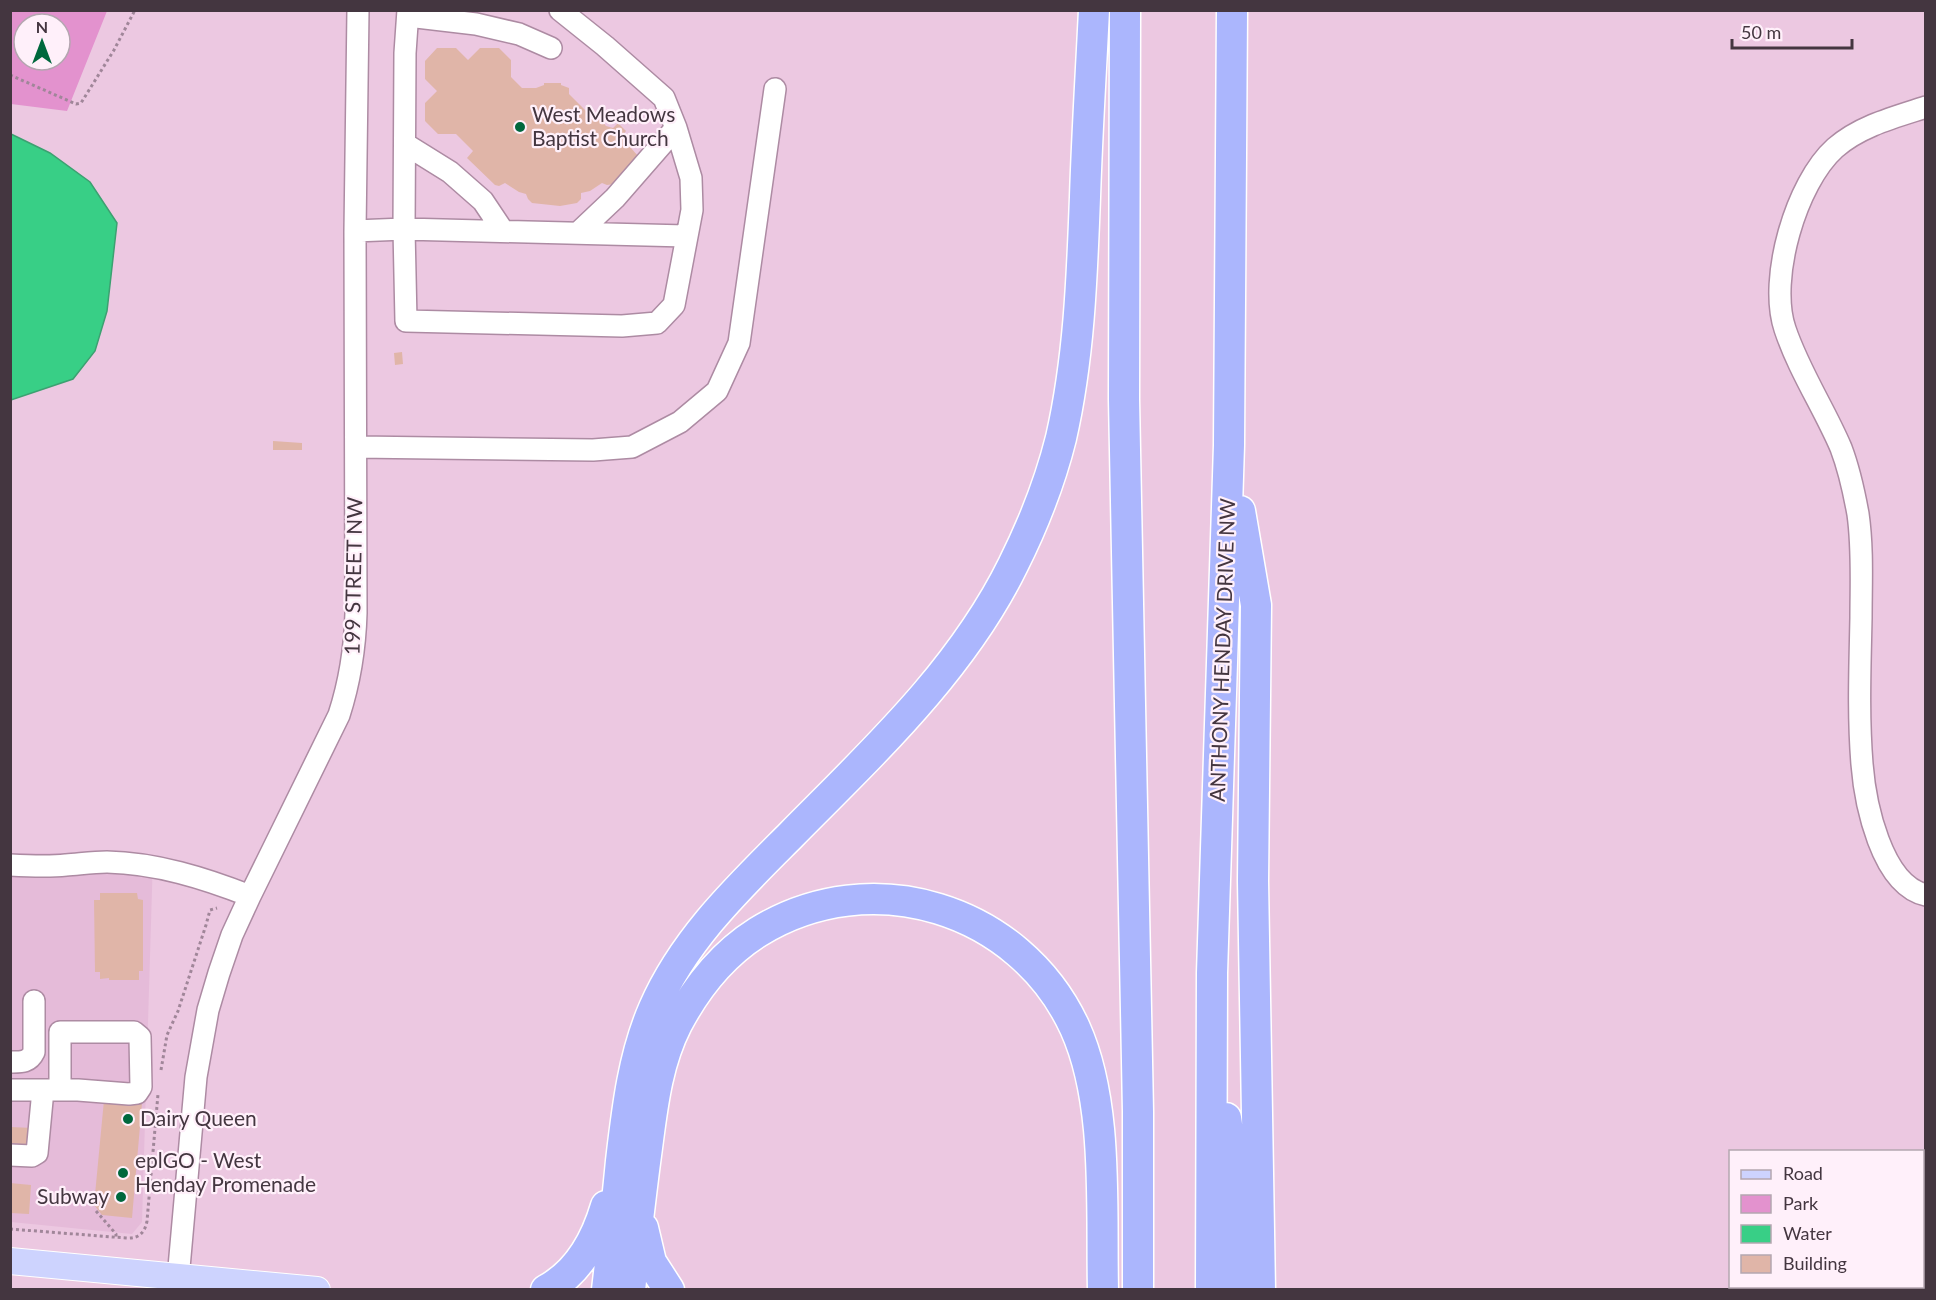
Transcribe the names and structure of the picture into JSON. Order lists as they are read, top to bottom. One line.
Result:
{"streets":{"highway":["ANTHONY HENDAY DRIVE NW"],"street":["199 STREET NW"]},"places":["West Meadows Baptist Church","Dairy Queen","eplGO - West Henday Promenade","Subway"],"legend":["Road","Park","Water","Building"],"scale_bar":"50 m","north":"top"}
